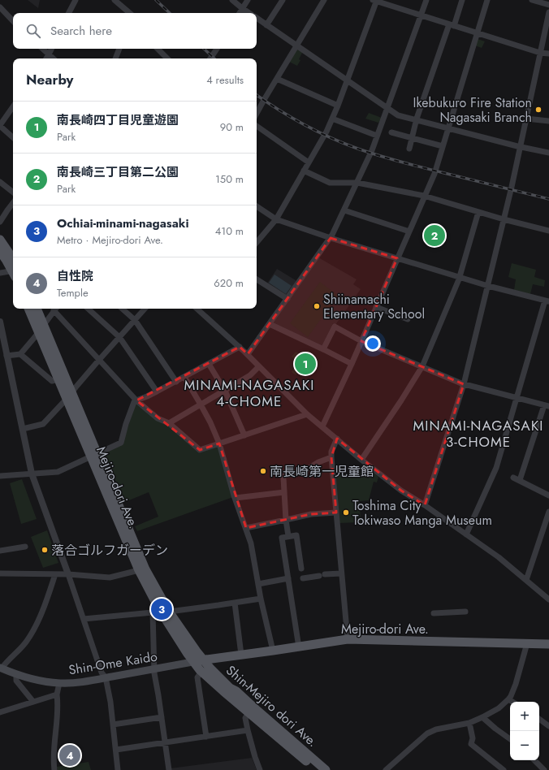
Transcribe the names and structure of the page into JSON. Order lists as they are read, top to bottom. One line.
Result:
{"streets":{"main road":["Mejiro-dori Ave.","Shin-Ome Kaido","Shin-Mejiro dori Ave."]},"crossings":[["Mejiro-dori Ave.","Shin-Ome Kaido"],["Mejiro-dori Ave.","Shin-Mejiro dori Ave."],["Shin-Ome Kaido","Shin-Mejiro dori Ave."]],"districts":["MINAMI-NAGASAKI 4-CHOME","MINAMI-NAGASAKI 3-CHOME"],"places":["Ikebukuro Fire Station Nagasaki Branch","Shiinamachi Elementary School","南長崎第一児童館","Toshima City Tokiwaso Manga Museum","落合ゴルフガーデン"],"page":{"search":"Search here","heading":["Nearby","4 results"],"list":[{"mark":"1","name":"南長崎四丁目児童遊園","note":"Park","value":"90 m"},{"mark":"2","name":"南長崎三丁目第二公園","note":"Park","value":"150 m"},{"mark":"3","name":"Ochiai-minami-nagasaki","note":"Metro · Mejiro-dori Ave.","value":"410 m"},{"mark":"4","name":"自性院","note":"Temple","value":"620 m"}],"pins":["2","1","3","4"],"map_buttons":["+","−"]}}
